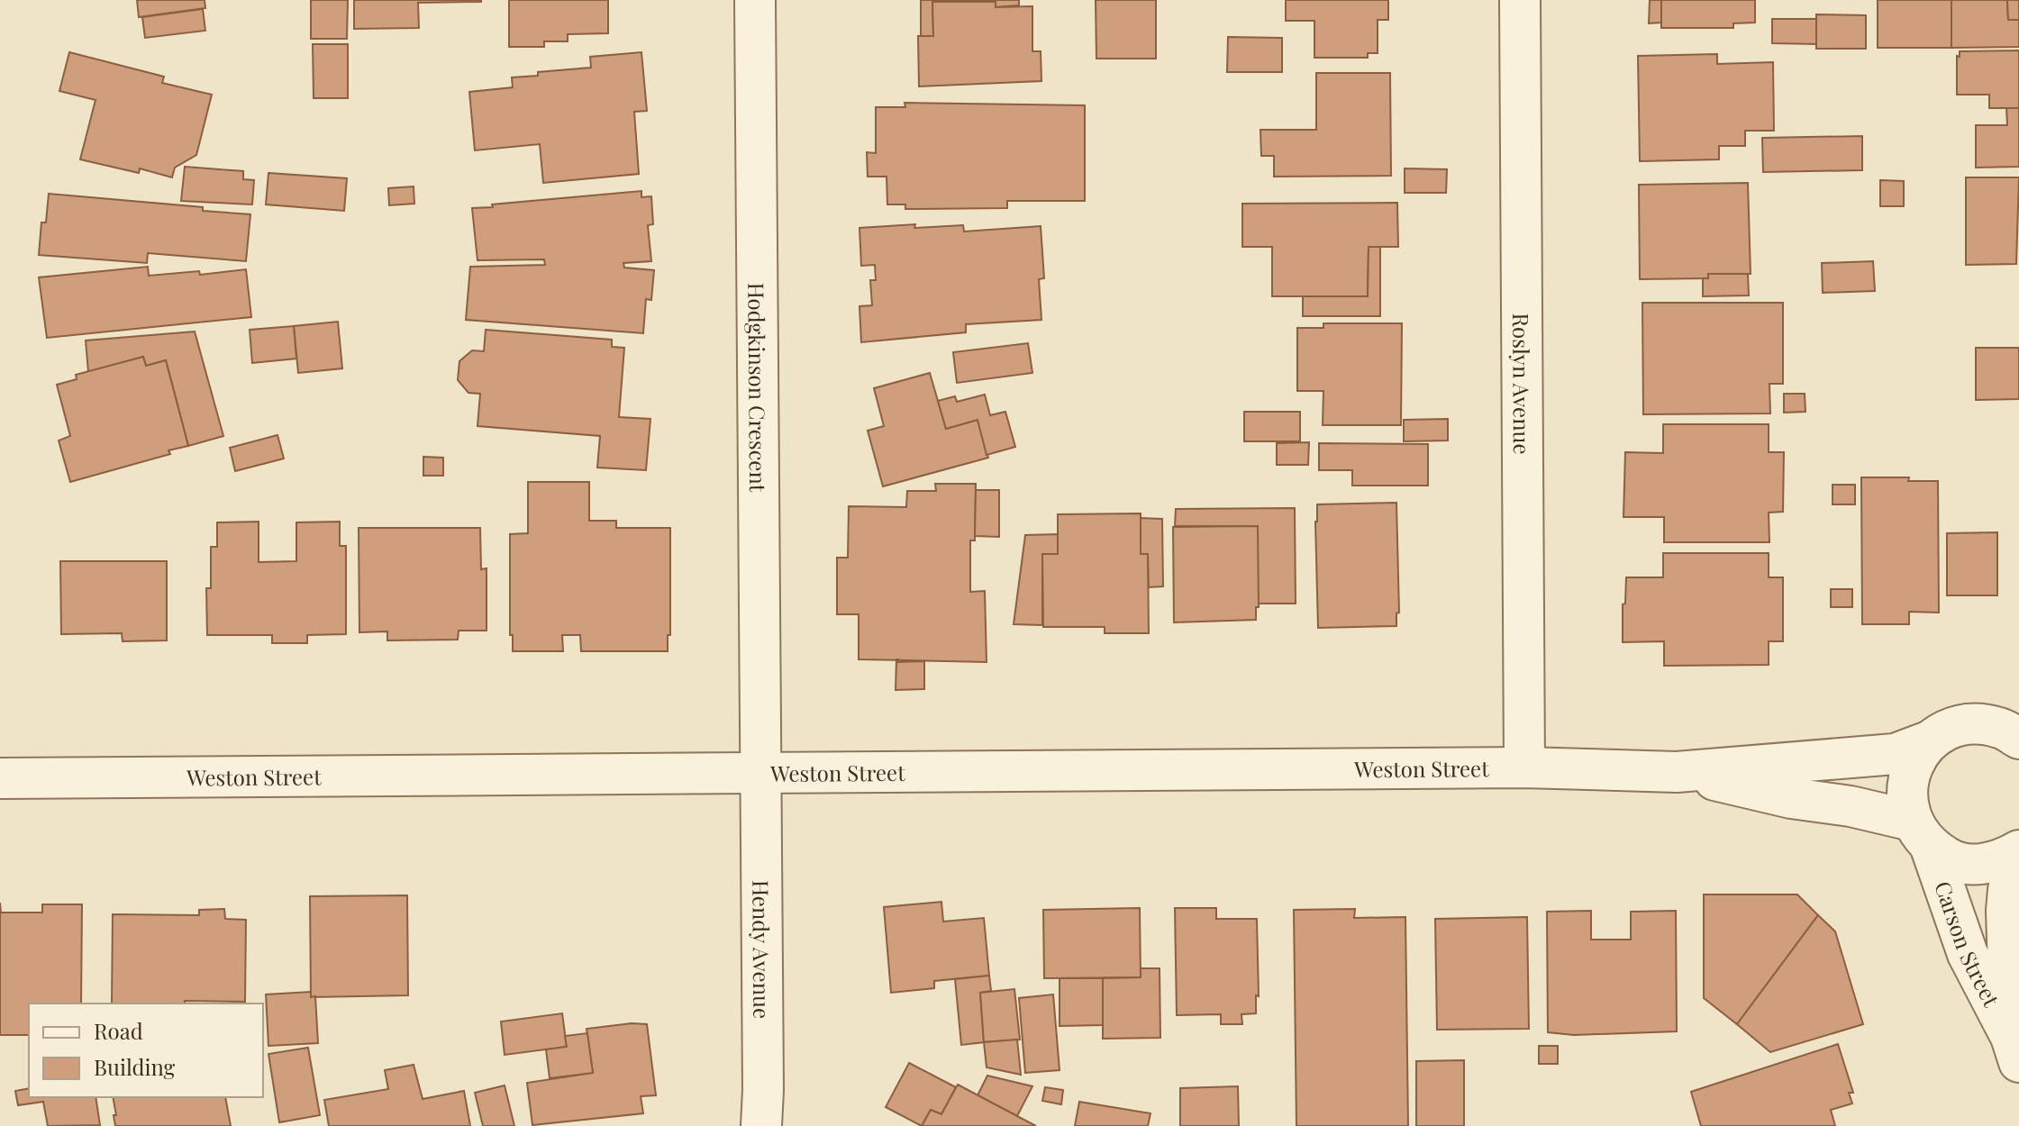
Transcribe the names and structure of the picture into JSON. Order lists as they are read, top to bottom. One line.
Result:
{"streets":{"street":["Roslyn Avenue","Hodgkinson Crescent","Weston Street","Carson Street","Hendy Avenue"]},"crossings":[["Roslyn Avenue","Weston Street"],["Hodgkinson Crescent","Weston Street"],["Hodgkinson Crescent","Hendy Avenue"],["Weston Street","Carson Street"],["Weston Street","Hendy Avenue"]],"legend":["Road","Building"]}
